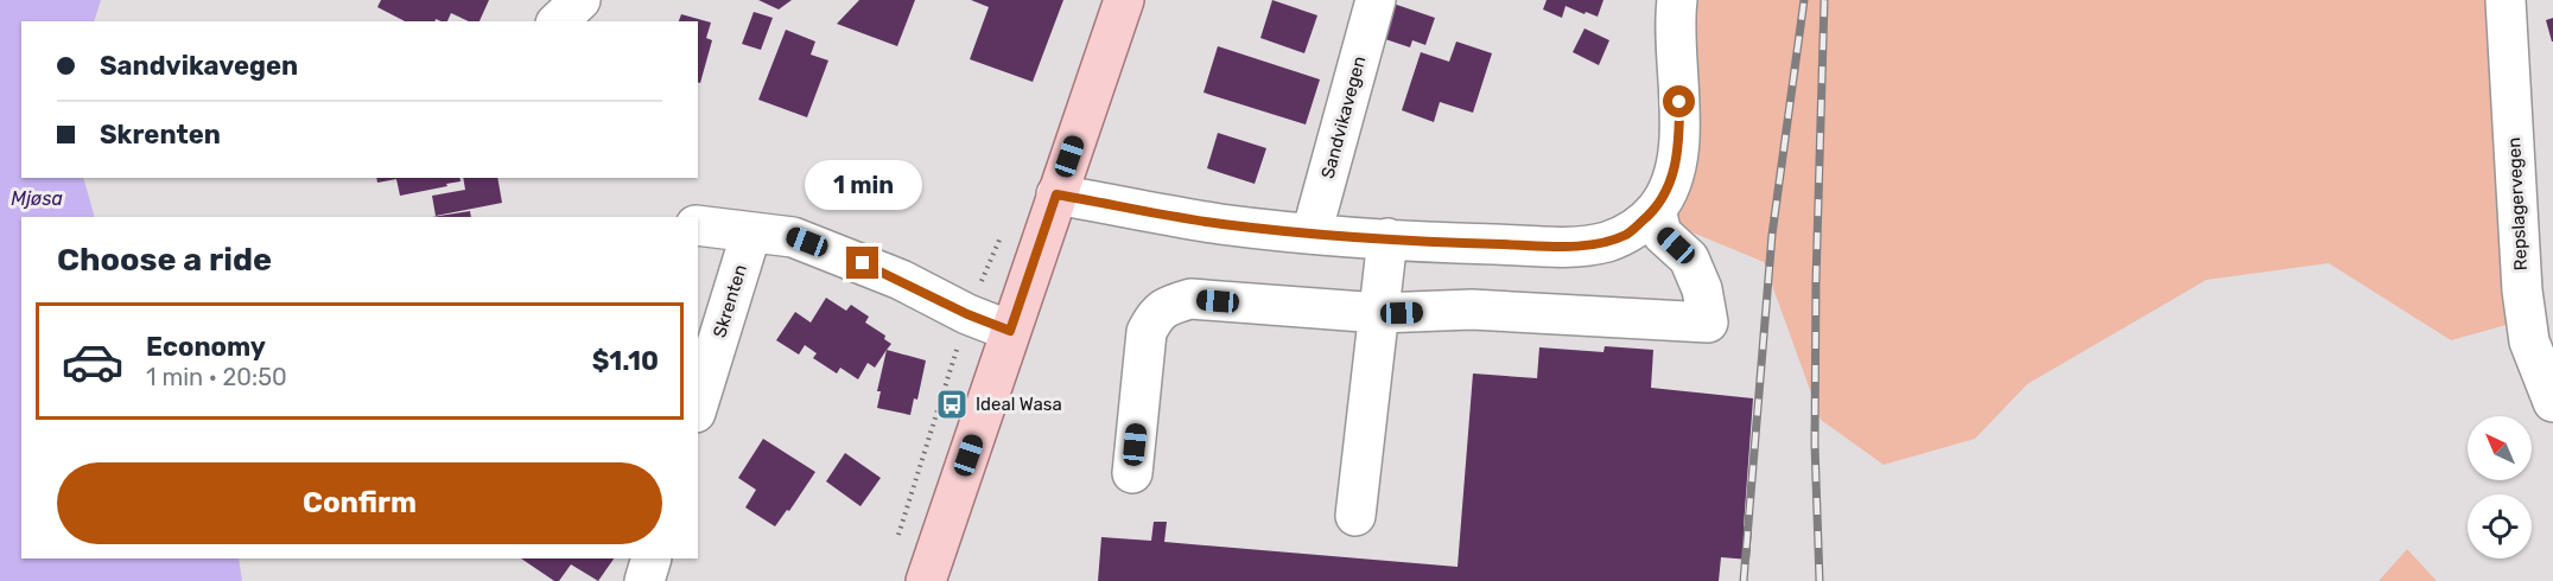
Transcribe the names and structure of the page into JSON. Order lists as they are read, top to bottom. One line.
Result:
{"streets":{"street":["Sandvikavegen","Repslagervegen","Skrenten"]},"water":["Mjøsa"],"places":{"bus stop":["Ideal Wasa"]},"north":"top left","page":{"banner":["Sandvikavegen","Skrenten"],"bubble":"1 min","heading":"Choose a ride","list":[{"name":"Economy","note":"1 min · 20:50","value":"$1.10"}],"buttons":"Confirm"}}
